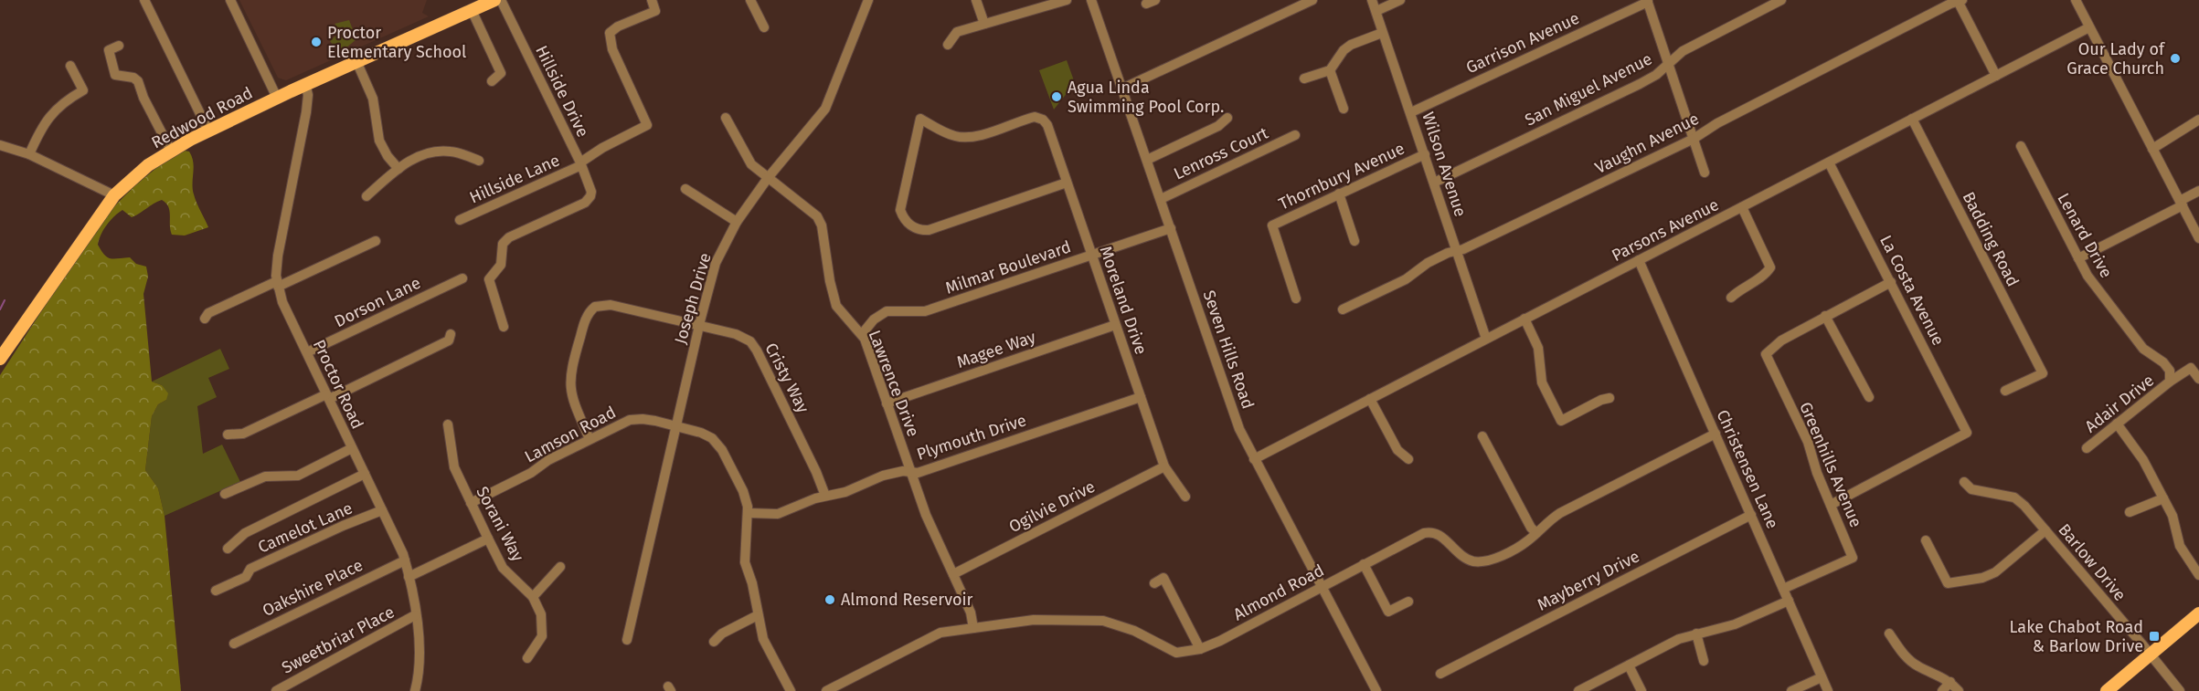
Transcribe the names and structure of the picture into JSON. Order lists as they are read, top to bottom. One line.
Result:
{"streets":{"main road":["Redwood Road"],"street":["Garrison Avenue","San Miguel Avenue","Hillside Drive","Vaughn Avenue","Lenross Court","Wilson Avenue","Thornbury Avenue","Hillside Lane","Parsons Avenue","Lenard Drive","Badding Road","Milmar Boulevard","La Costa Avenue","Joseph Drive","Moreland Drive","Dorson Lane","Magee Way","Seven Hills Road","Cristy Way","Lawrence Drive","Proctor Road","Adair Drive","Lamson Road","Plymouth Drive","Greenhills Avenue","Christensen Lane","Ogilvie Drive","Sorani Way","Camelot Lane","Barlow Drive","Mayberry Drive","Oakshire Place","Almond Road","Sweetbriar Place"]},"crossings":[["Garrison Avenue","Wilson Avenue"],["San Miguel Avenue","Wilson Avenue"],["Hillside Drive","Hillside Lane"],["Redwood Road","Proctor Road"],["Vaughn Avenue","Wilson Avenue"],["Lenross Court","Seven Hills Road"],["Wilson Avenue","Thornbury Avenue"],["Wilson Avenue","Parsons Avenue"],["Parsons Avenue","Badding Road"],["Parsons Avenue","La Costa Avenue"],["Parsons Avenue","Seven Hills Road"],["Parsons Avenue","Christensen Lane"],["Lenard Drive","Adair Drive"],["Milmar Boulevard","Moreland Drive"],["Milmar Boulevard","Seven Hills Road"],["Milmar Boulevard","Lawrence Drive"],["La Costa Avenue","Greenhills Avenue"],["Joseph Drive","Cristy Way"],["Joseph Drive","Lawrence Drive"],["Joseph Drive","Lamson Road"],["Moreland Drive","Magee Way"],["Moreland Drive","Plymouth Drive"],["Moreland Drive","Ogilvie Drive"],["Dorson Lane","Proctor Road"],["Magee Way","Lawrence Drive"],["Seven Hills Road","Almond Road"],["Cristy Way","Lamson Road"],["Cristy Way","Plymouth Drive"],["Lawrence Drive","Plymouth Drive"],["Lawrence Drive","Ogilvie Drive"],["Lawrence Drive","Almond Road"],["Proctor Road","Camelot Lane"],["Proctor Road","Oakshire Place"],["Proctor Road","Sweetbriar Place"],["Lamson Road","Plymouth Drive"],["Lamson Road","Sorani Way"],["Greenhills Avenue","Christensen Lane"],["Christensen Lane","Mayberry Drive"],["Christensen Lane","Almond Road"]],"places":{"other":["Proctor Elementary School","Our Lady of Grace Church","Agua Linda Swimming Pool Corp.","Almond Reservoir"],"transit":["Lake Chabot Road & Barlow Drive"]}}
